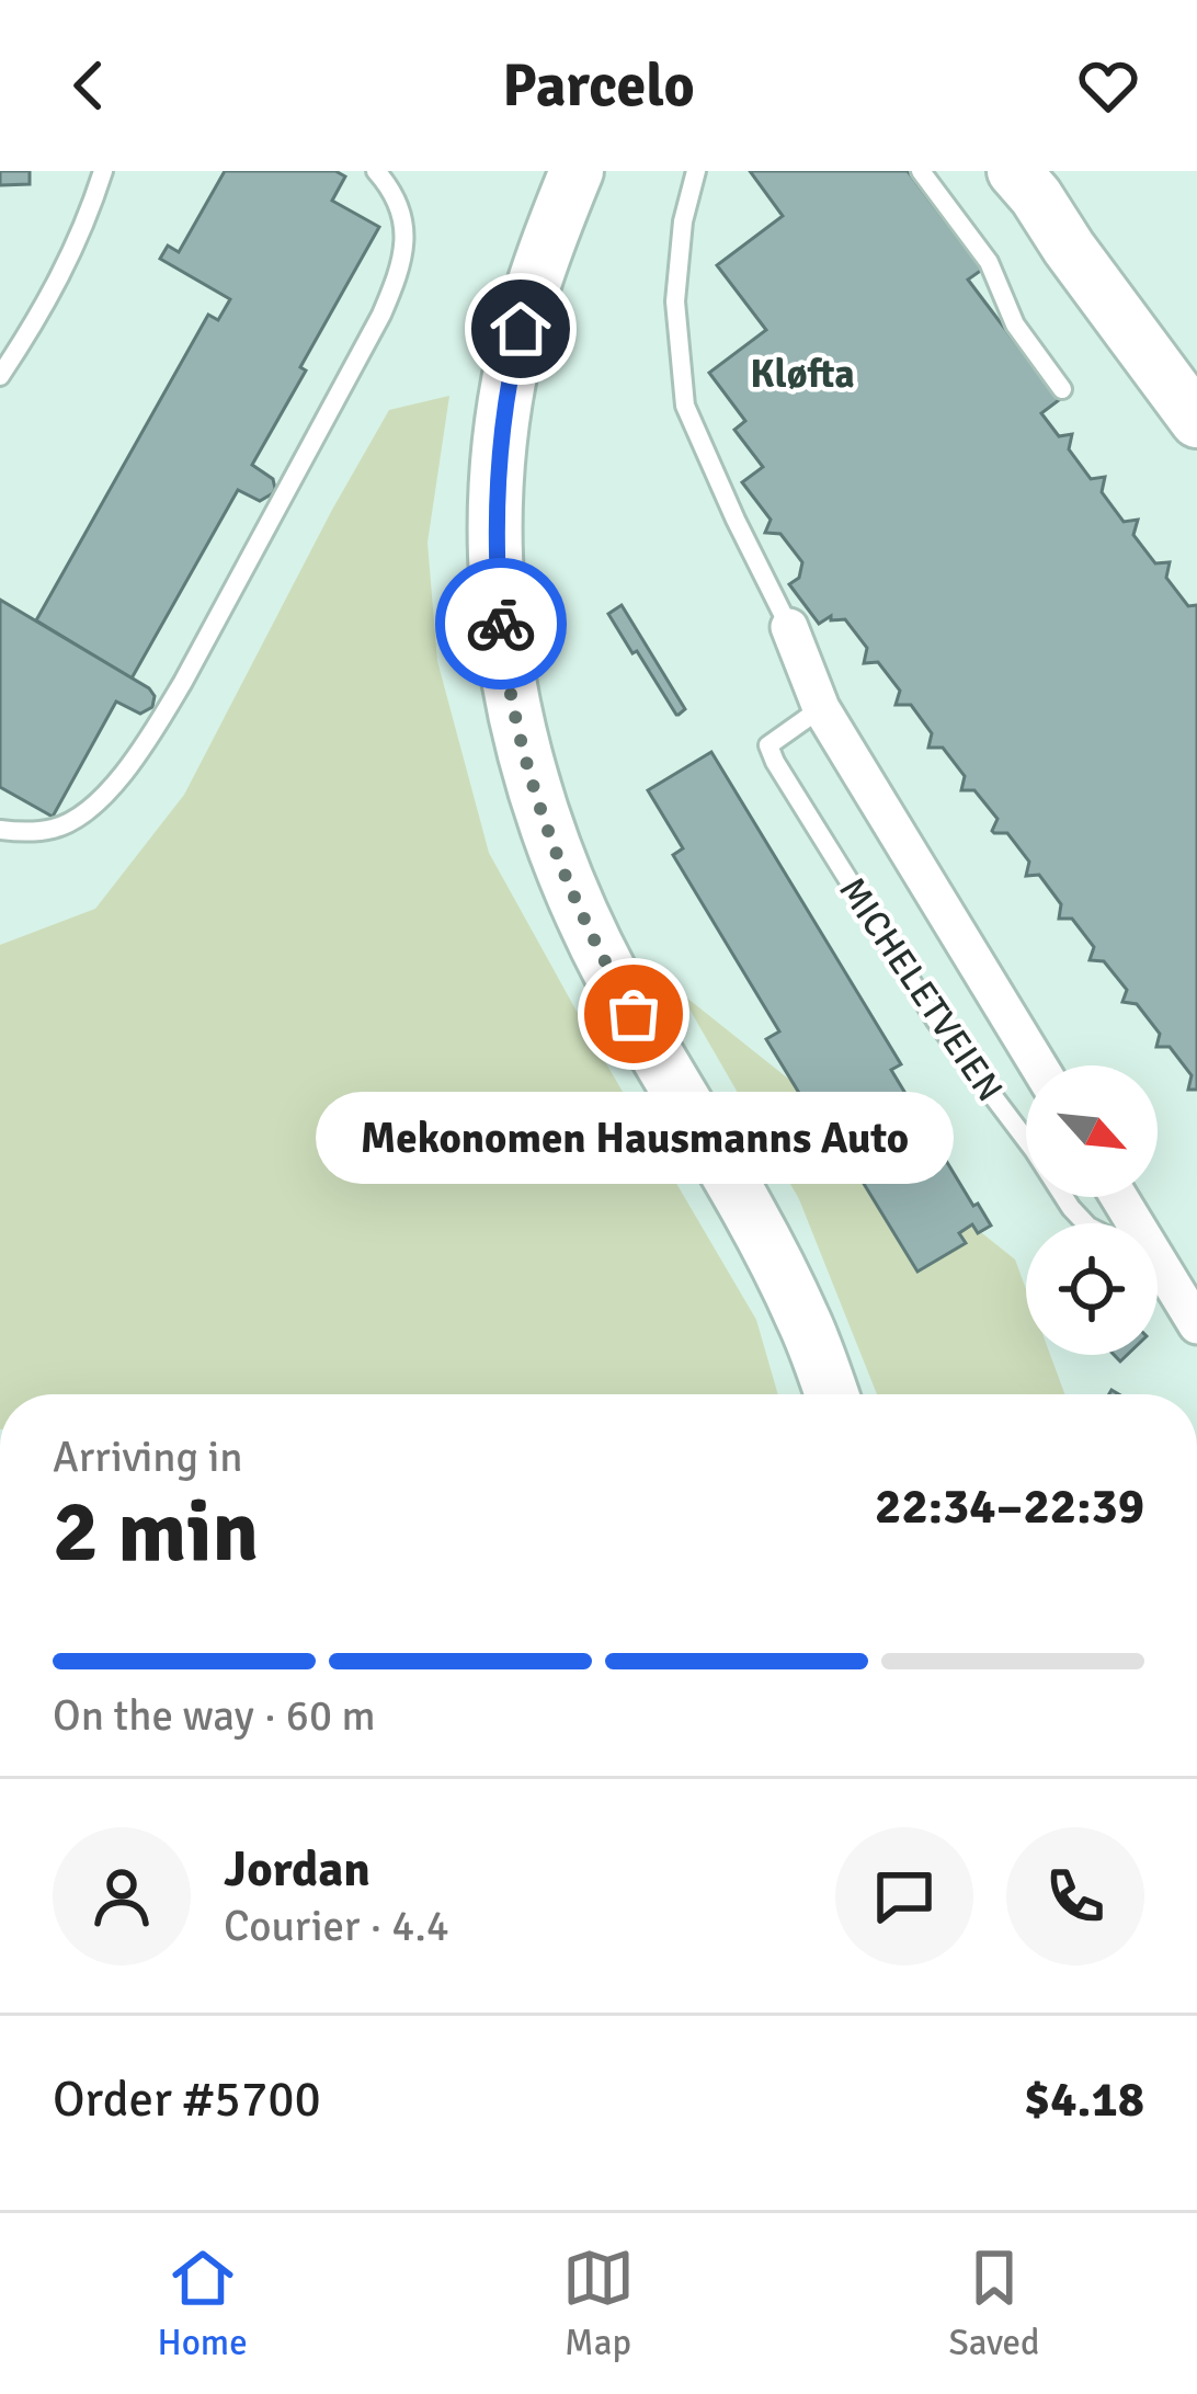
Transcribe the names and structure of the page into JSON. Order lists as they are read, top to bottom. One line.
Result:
{"streets":{"street":["MICHELETVEIEN"]},"districts":["Kløfta"],"places":["Mekonomen Hausmanns Auto"],"north":"bottom right","page":{"header":"Parcelo","bubble":"Mekonomen Hausmanns Auto","heading":["2 min","Arriving in","22:34–22:39"],"panel":["Jordan","Courier · 4.4","Order #5700","$4.18"],"bar":"On the way · 60 m","tabs":["Home","Map","Saved"]}}
